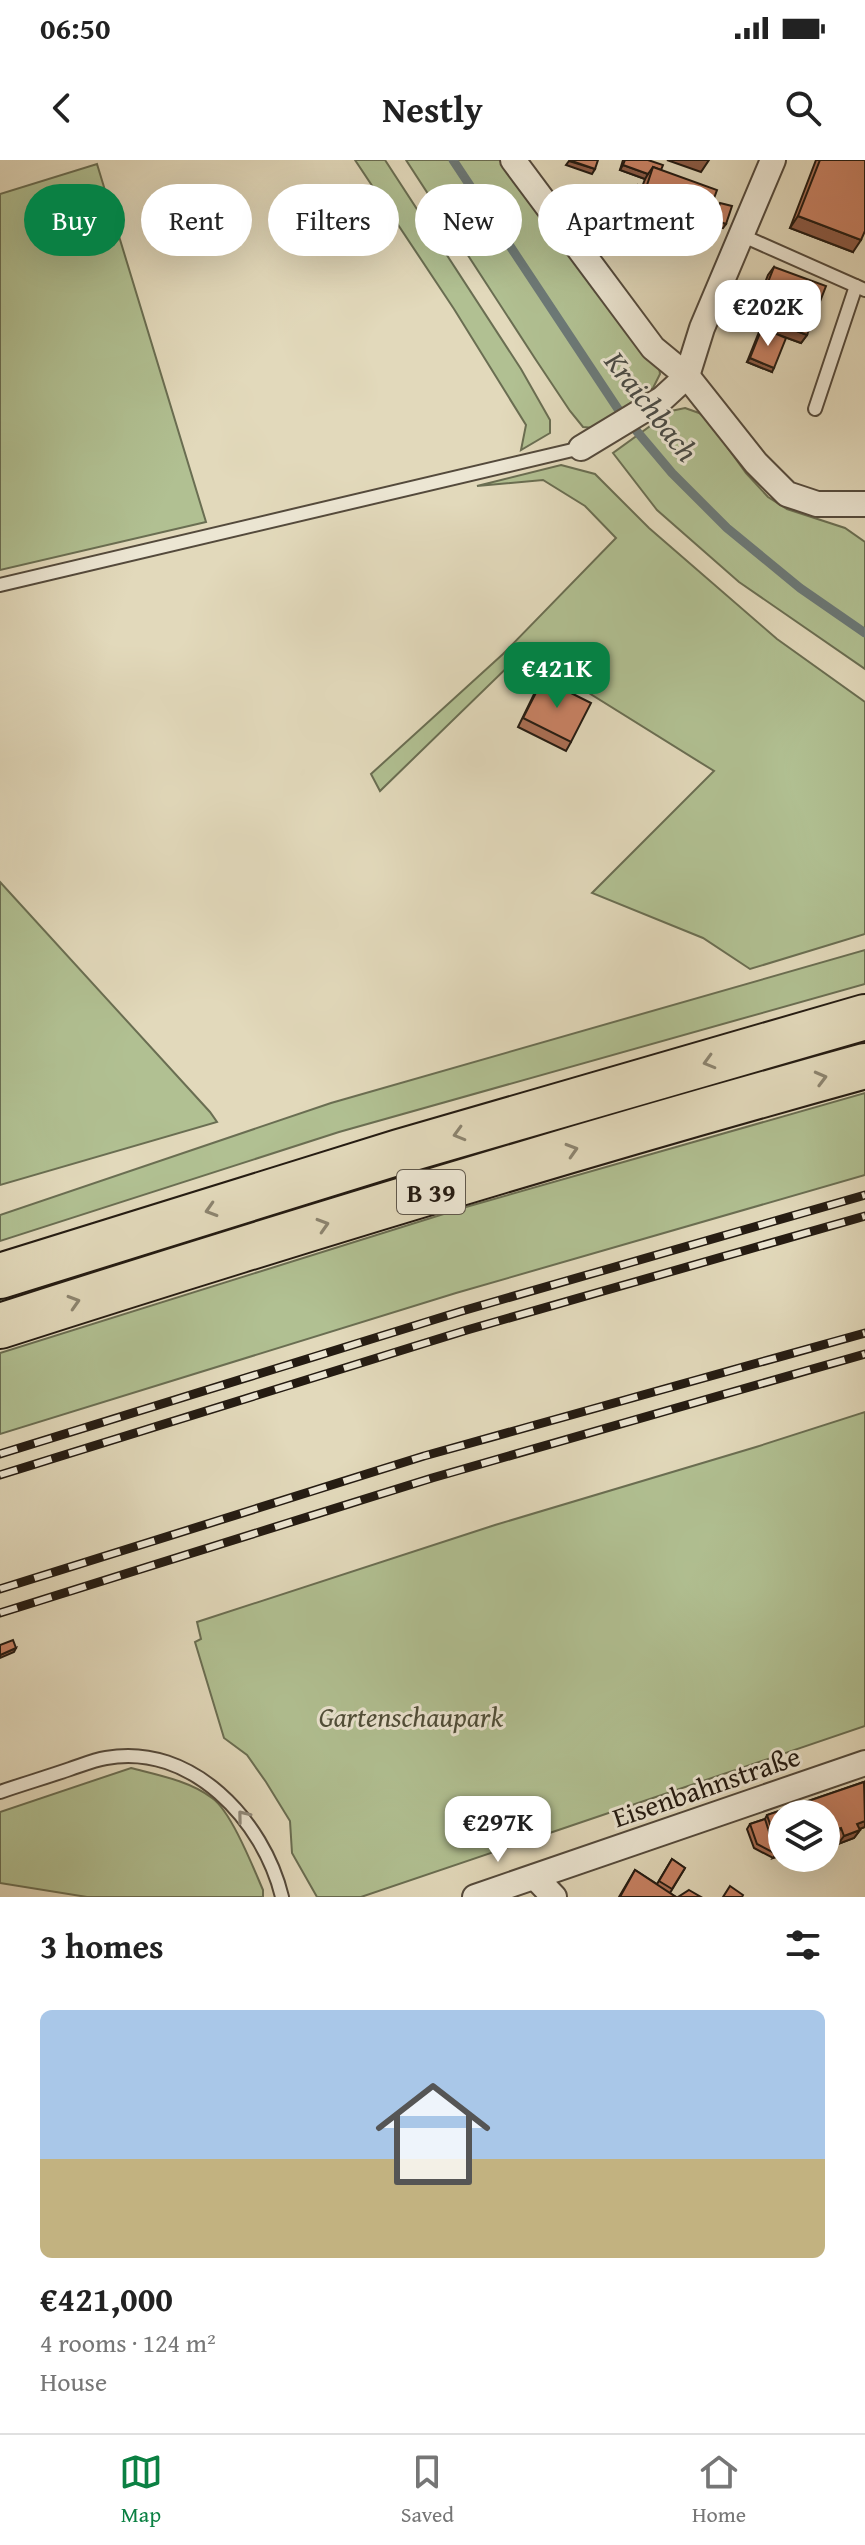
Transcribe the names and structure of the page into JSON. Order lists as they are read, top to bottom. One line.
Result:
{"streets":{"highway":["B 39"],"street":["Eisenbahnstraße"]},"water":["Kraichbach"],"parks":["Gartenschaupark"],"page":{"status":"06:50","header":"Nestly","chip":["Buy","Rent","Filters","New","Apartment"],"price":["€202K","€421K","€297K"],"heading":"3 homes","list":[{"name":"€421,000","note":"4 rooms · 124 m² · House"}],"tabs":["Map","Saved","Home"]}}
